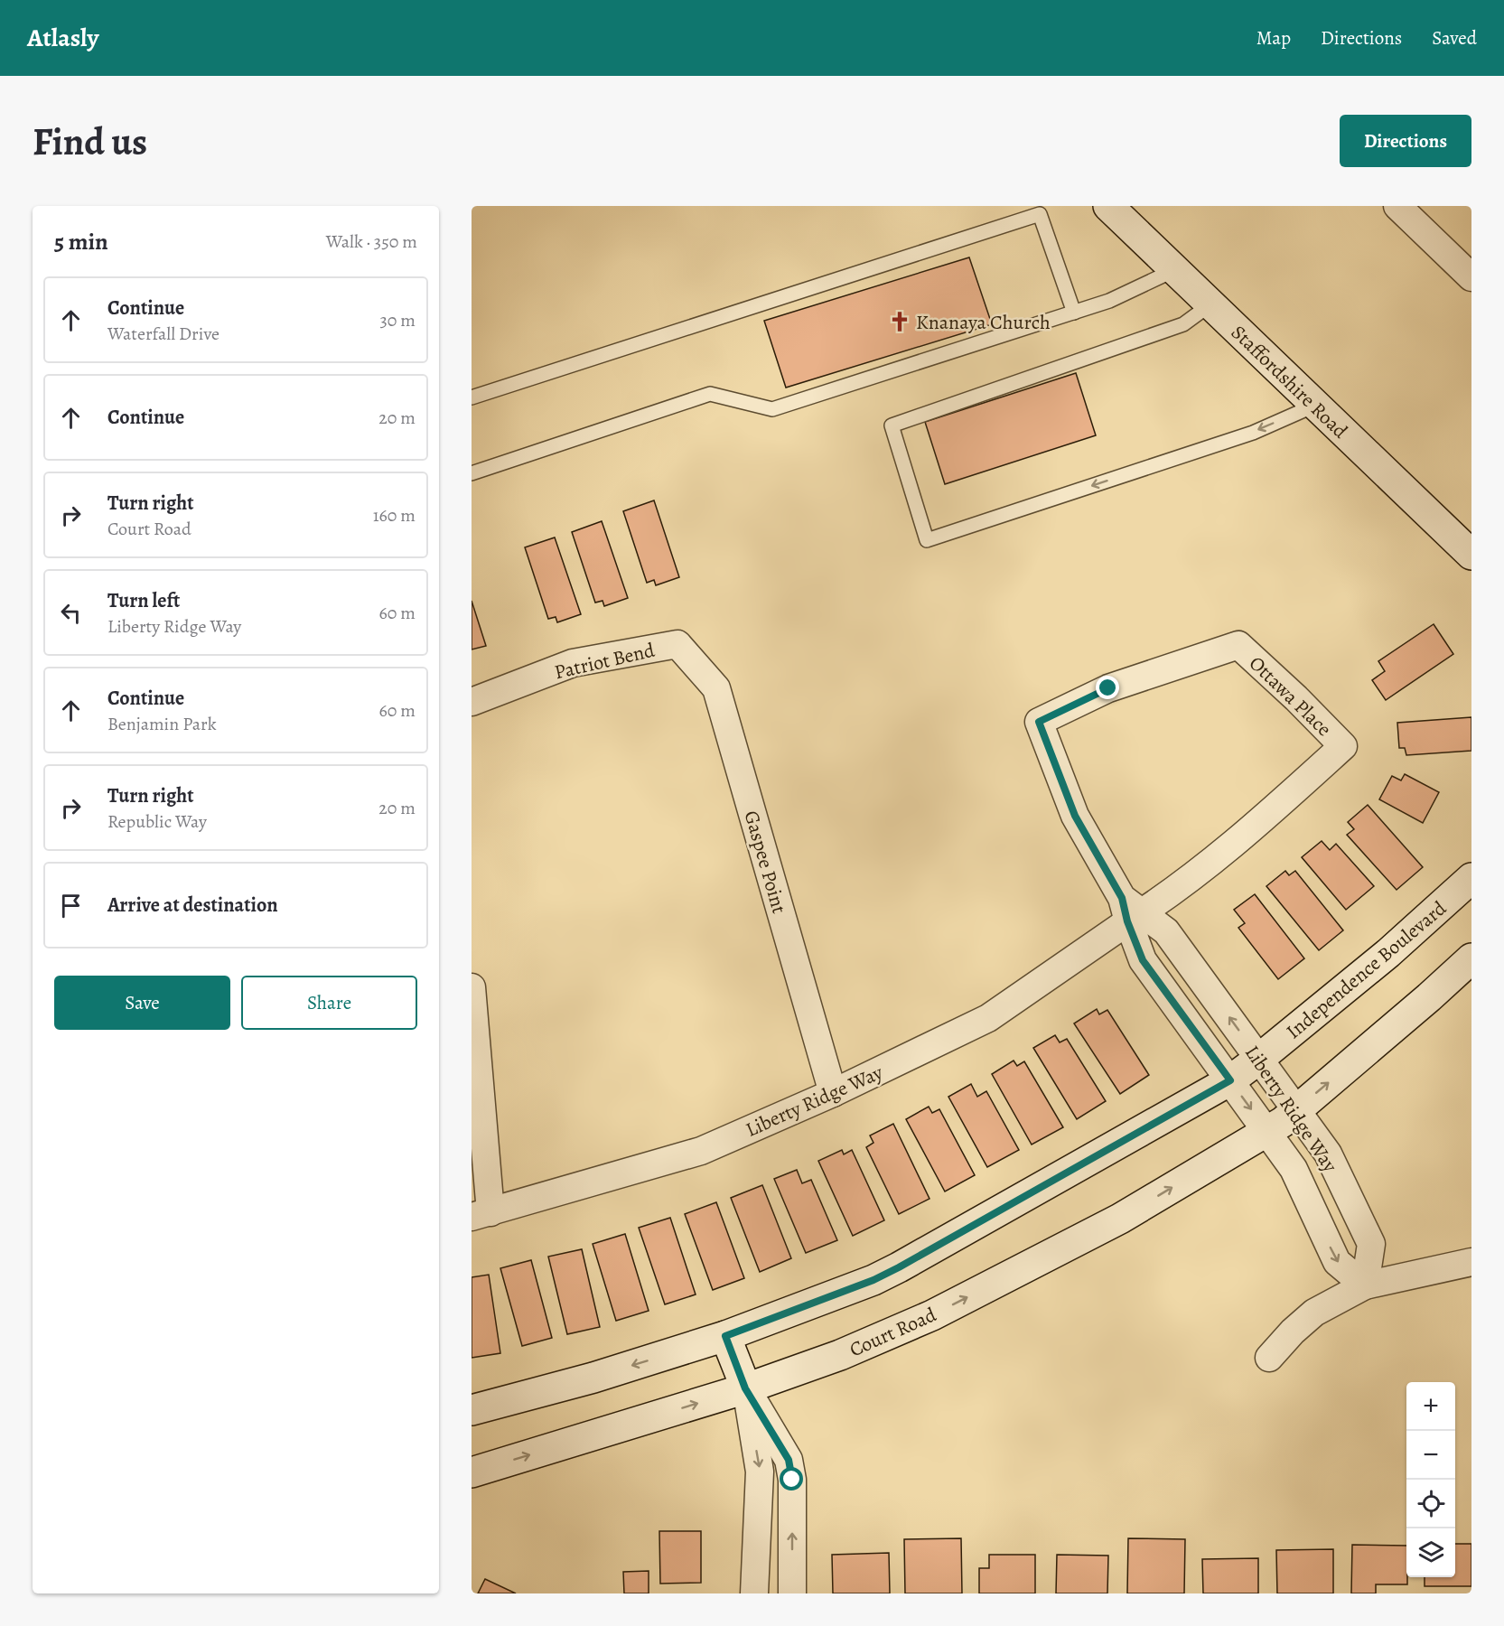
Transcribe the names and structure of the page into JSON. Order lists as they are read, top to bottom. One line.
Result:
{"streets":{"main road":["Staffordshire Road","Independence Boulevard","Court Road"],"street":["Patriot Bend","Ottawa Place","Gaspee Point","Liberty Ridge Way"]},"crossings":[["Patriot Bend","Gaspee Point"],["Ottawa Place","Liberty Ridge Way"],["Gaspee Point","Liberty Ridge Way"],["Independence Boulevard","Liberty Ridge Way"],["Liberty Ridge Way","Court Road"]],"places":{"church":["Knanaya Church"]},"page":{"header":"Atlasly","nav":["Map","Directions","Saved"],"buttons":["Directions",["Save","Share"]],"title":"Find us","heading":["5 min","Walk · 350 m"],"list":[["Continue","Waterfall Drive","30 m"],["Continue","20 m"],["Turn right","Court Road","160 m"],["Turn left","Liberty Ridge Way","60 m"],["Continue","Benjamin Park","60 m"],["Turn right","Republic Way","20 m"],"Arrive at destination"],"map_buttons":["+","−"]}}
